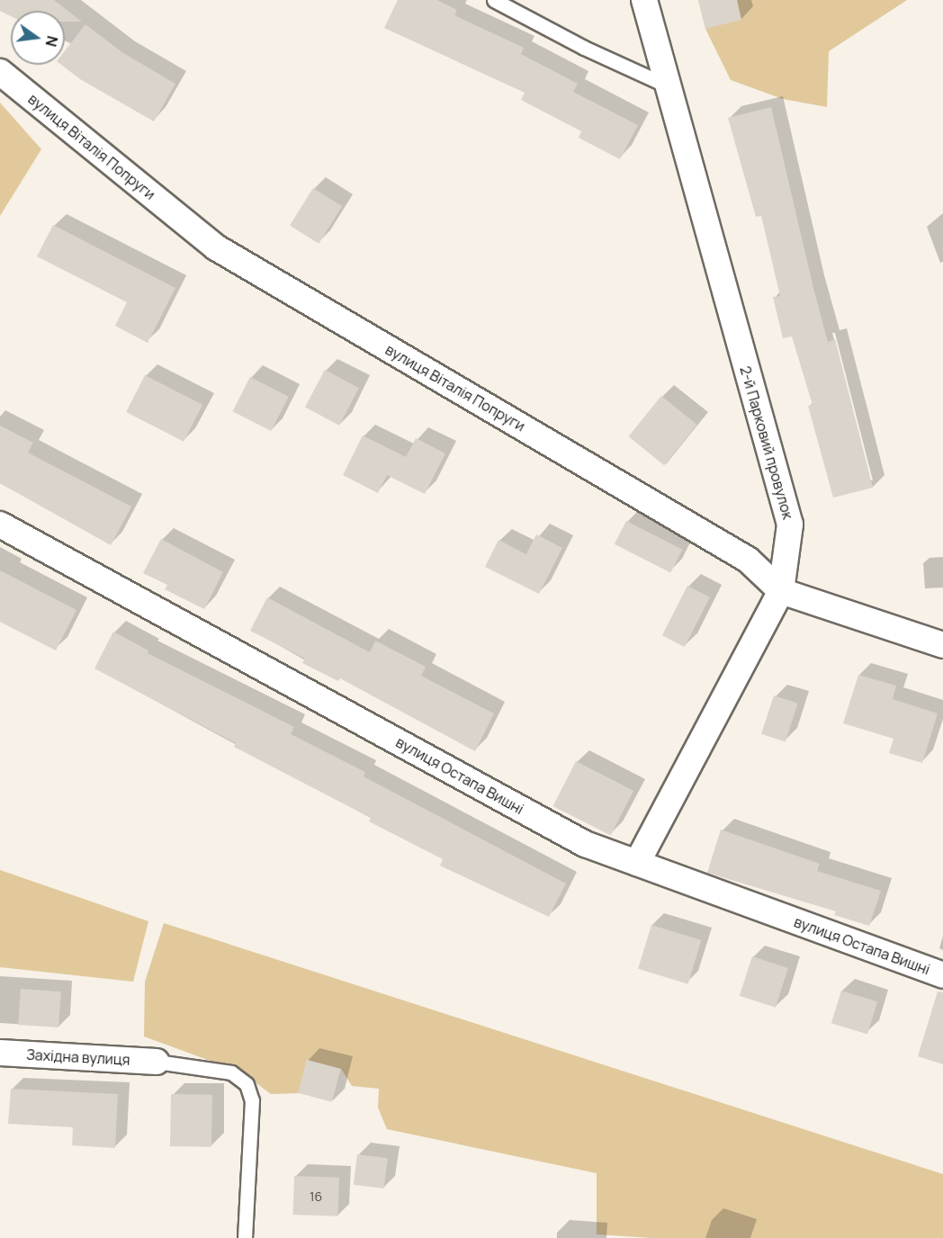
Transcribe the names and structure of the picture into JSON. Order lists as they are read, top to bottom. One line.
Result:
{"streets":{"street":["вулиця Віталія Попруги","2-й Парковий провулок","вулиця Остапа Вишні","Західна вулиця"]},"crossings":[["вулиця Віталія Попруги","2-й Парковий провулок"],["2-й Парковий провулок","вулиця Остапа Вишні"]],"house_numbers":["16"],"north":"right"}
